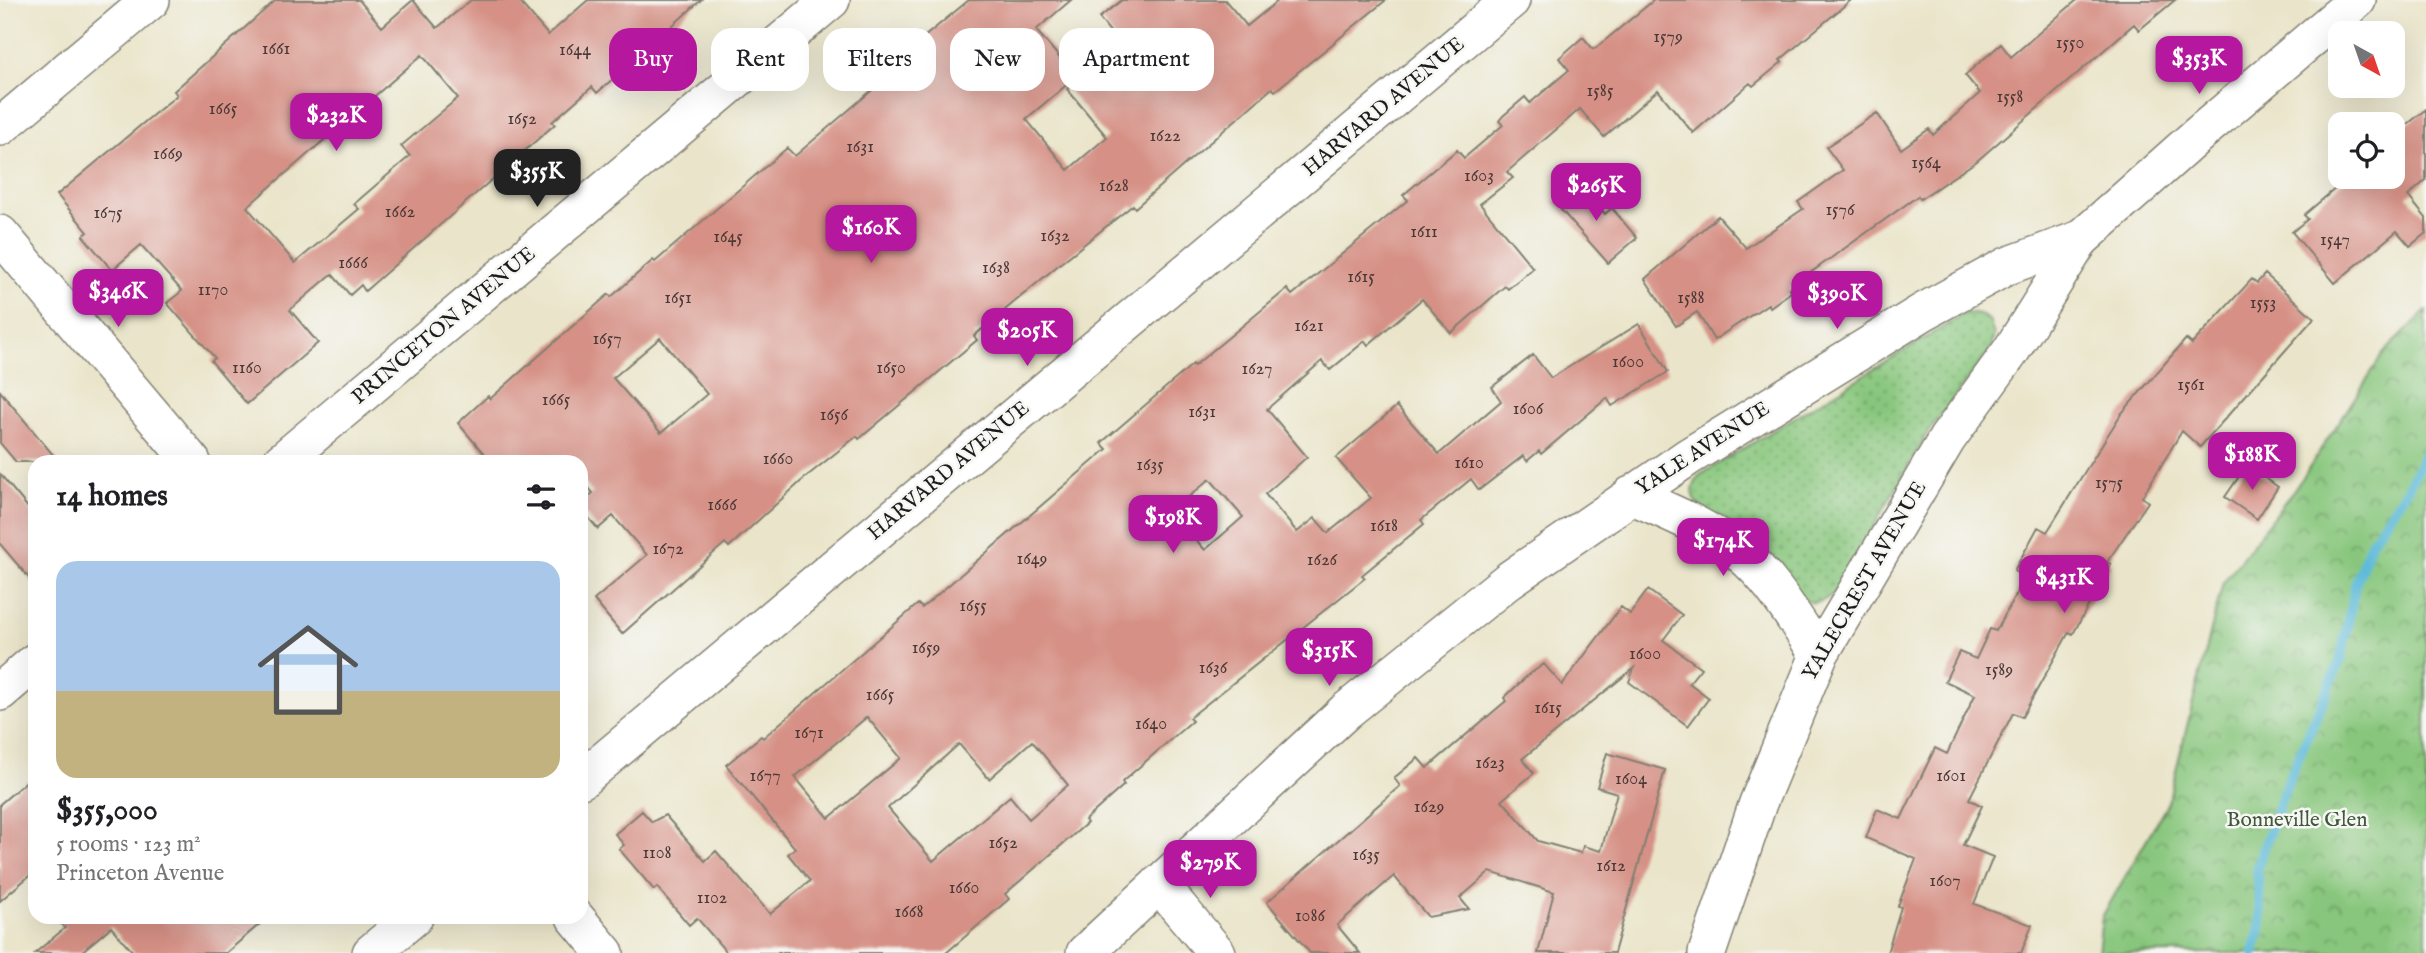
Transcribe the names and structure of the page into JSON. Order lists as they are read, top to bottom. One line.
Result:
{"streets":{"street":["HARVARD AVENUE","PRINCETON AVENUE","YALE AVENUE","YALECREST AVENUE"]},"crossings":[["YALE AVENUE","YALECREST AVENUE"]],"parks":["Bonneville Glen"],"house_numbers":["1579","1550","1661","1644","1585","1558","1665","1652","1622","1631","1669","1564","1603","1628","1576","1662","1675","1611","1632","1645","1547","1666","1638","1615","1170","1651","1588","1553","1621","1657","1600","1160","1650","1627","1561","1665","1606","1631","1656","1660","1610","1635","1575","1666","1618","1672","1649","1626","1655","1659","1600","1636","1589","1665","1615","1640","1671","1623","1677","1601","1604","1629","1652","1108","1635","1612","1607","1660","1102","1668","1086"],"north":"bottom right","page":{"chip":["Buy","Rent","Filters","New","Apartment"],"price":["$353K","$232K","$355K","$265K","$160K","$346K","$390K","$205K","$188K","$198K","$174K","$431K","$315K","$279K"],"heading":"14 homes","list":[{"name":"$355,000","note":"5 rooms · 123 m² · Princeton Avenue"}]}}
